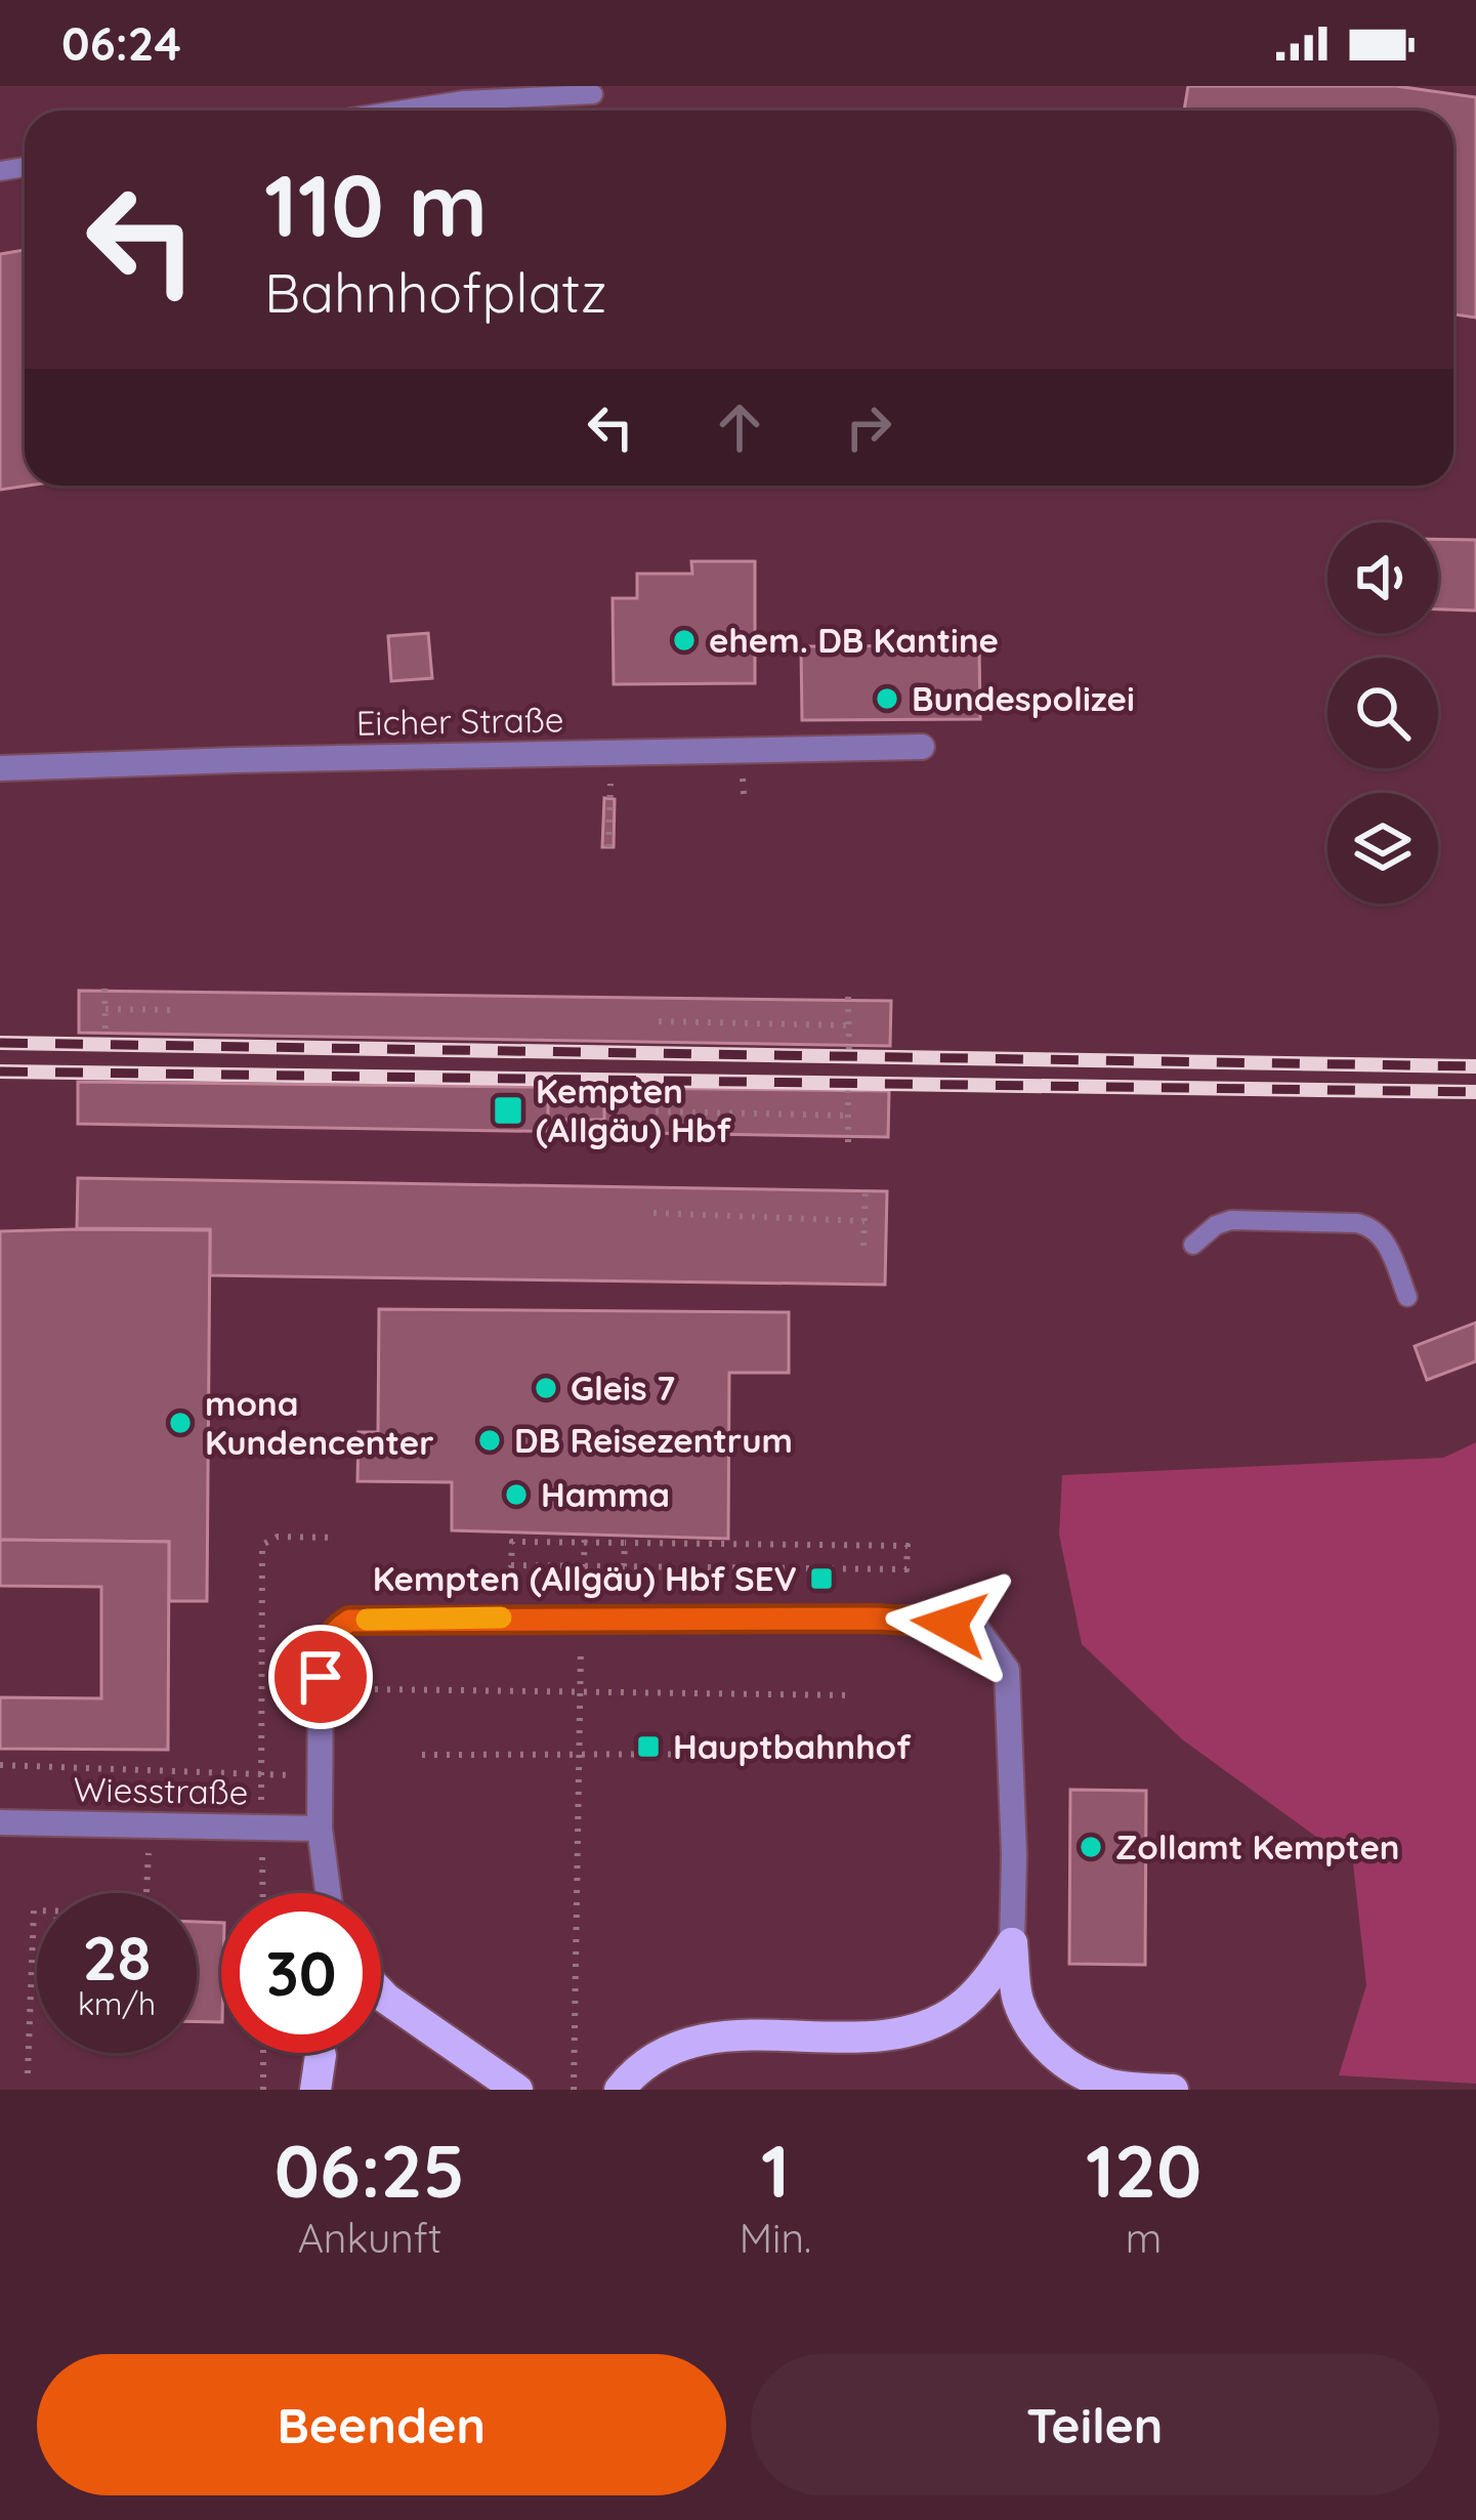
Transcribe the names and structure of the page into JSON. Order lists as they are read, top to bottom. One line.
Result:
{"streets":{"street":["Eicher Straße","Wiesstraße"]},"places":{"other":["ehem. DB Kantine","Bundespolizei","Gleis 7","mona Kundencenter","DB Reisezentrum","Hamma","Zollamt Kempten"],"transit":["Kempten (Allgäu) Hbf","Kempten (Allgäu) Hbf SEV","Hauptbahnhof"]},"page":{"status":"06:24","turn":["110 m","Bahnhofplatz"],"speed":"28 km/h","limit":"30","eta":["06:25","Ankunft","1","Min.","120","m"],"buttons":["Beenden","Teilen"]}}
